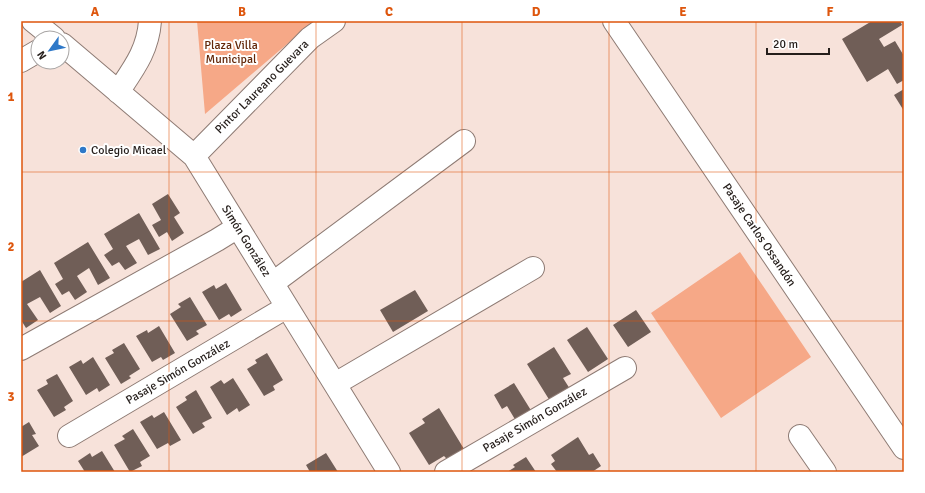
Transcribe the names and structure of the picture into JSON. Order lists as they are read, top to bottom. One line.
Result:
{"streets":{"street":["Pintor Laureano Guevara","Pasaje Carlos Ossandón","Simón González","Pasaje Simón González"]},"crossings":[["Pintor Laureano Guevara","Simón González"],["Simón González","Pasaje Simón González"]],"parks":["Plaza Villa Municipal"],"places":["Colegio Micael"],"scale_bar":"20 m","north":"bottom left","grid":{"columns":["A","B","C","D","E","F"],"rows":["1","2","3"]}}
